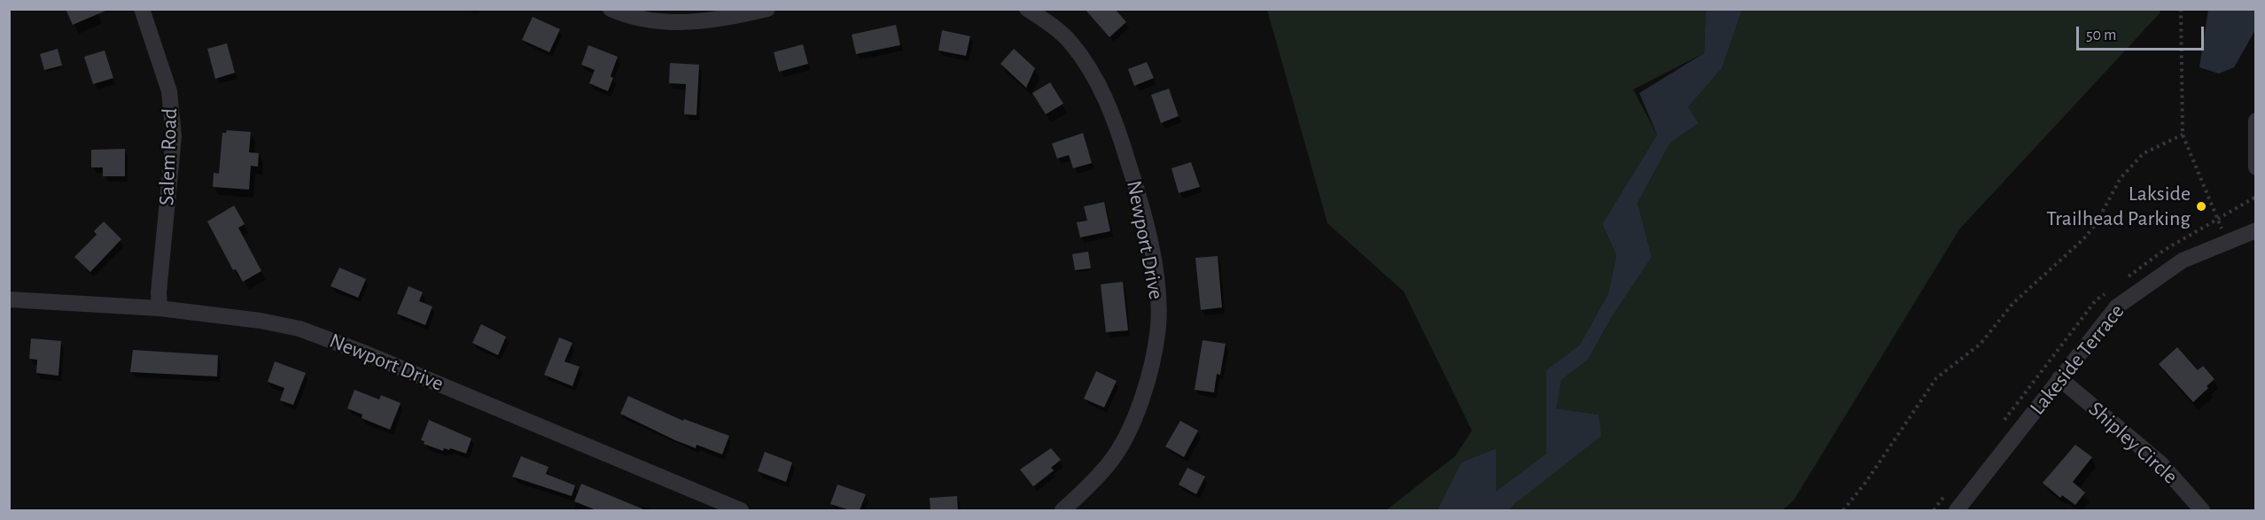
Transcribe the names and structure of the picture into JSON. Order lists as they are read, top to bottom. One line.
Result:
{"streets":{"street":["Salem Road","Newport Drive","Lakeside Terrace","Shipley Circle"]},"crossings":[["Salem Road","Newport Drive"],["Lakeside Terrace","Shipley Circle"]],"places":["Lakside Trailhead Parking"],"scale_bar":"50 m"}
